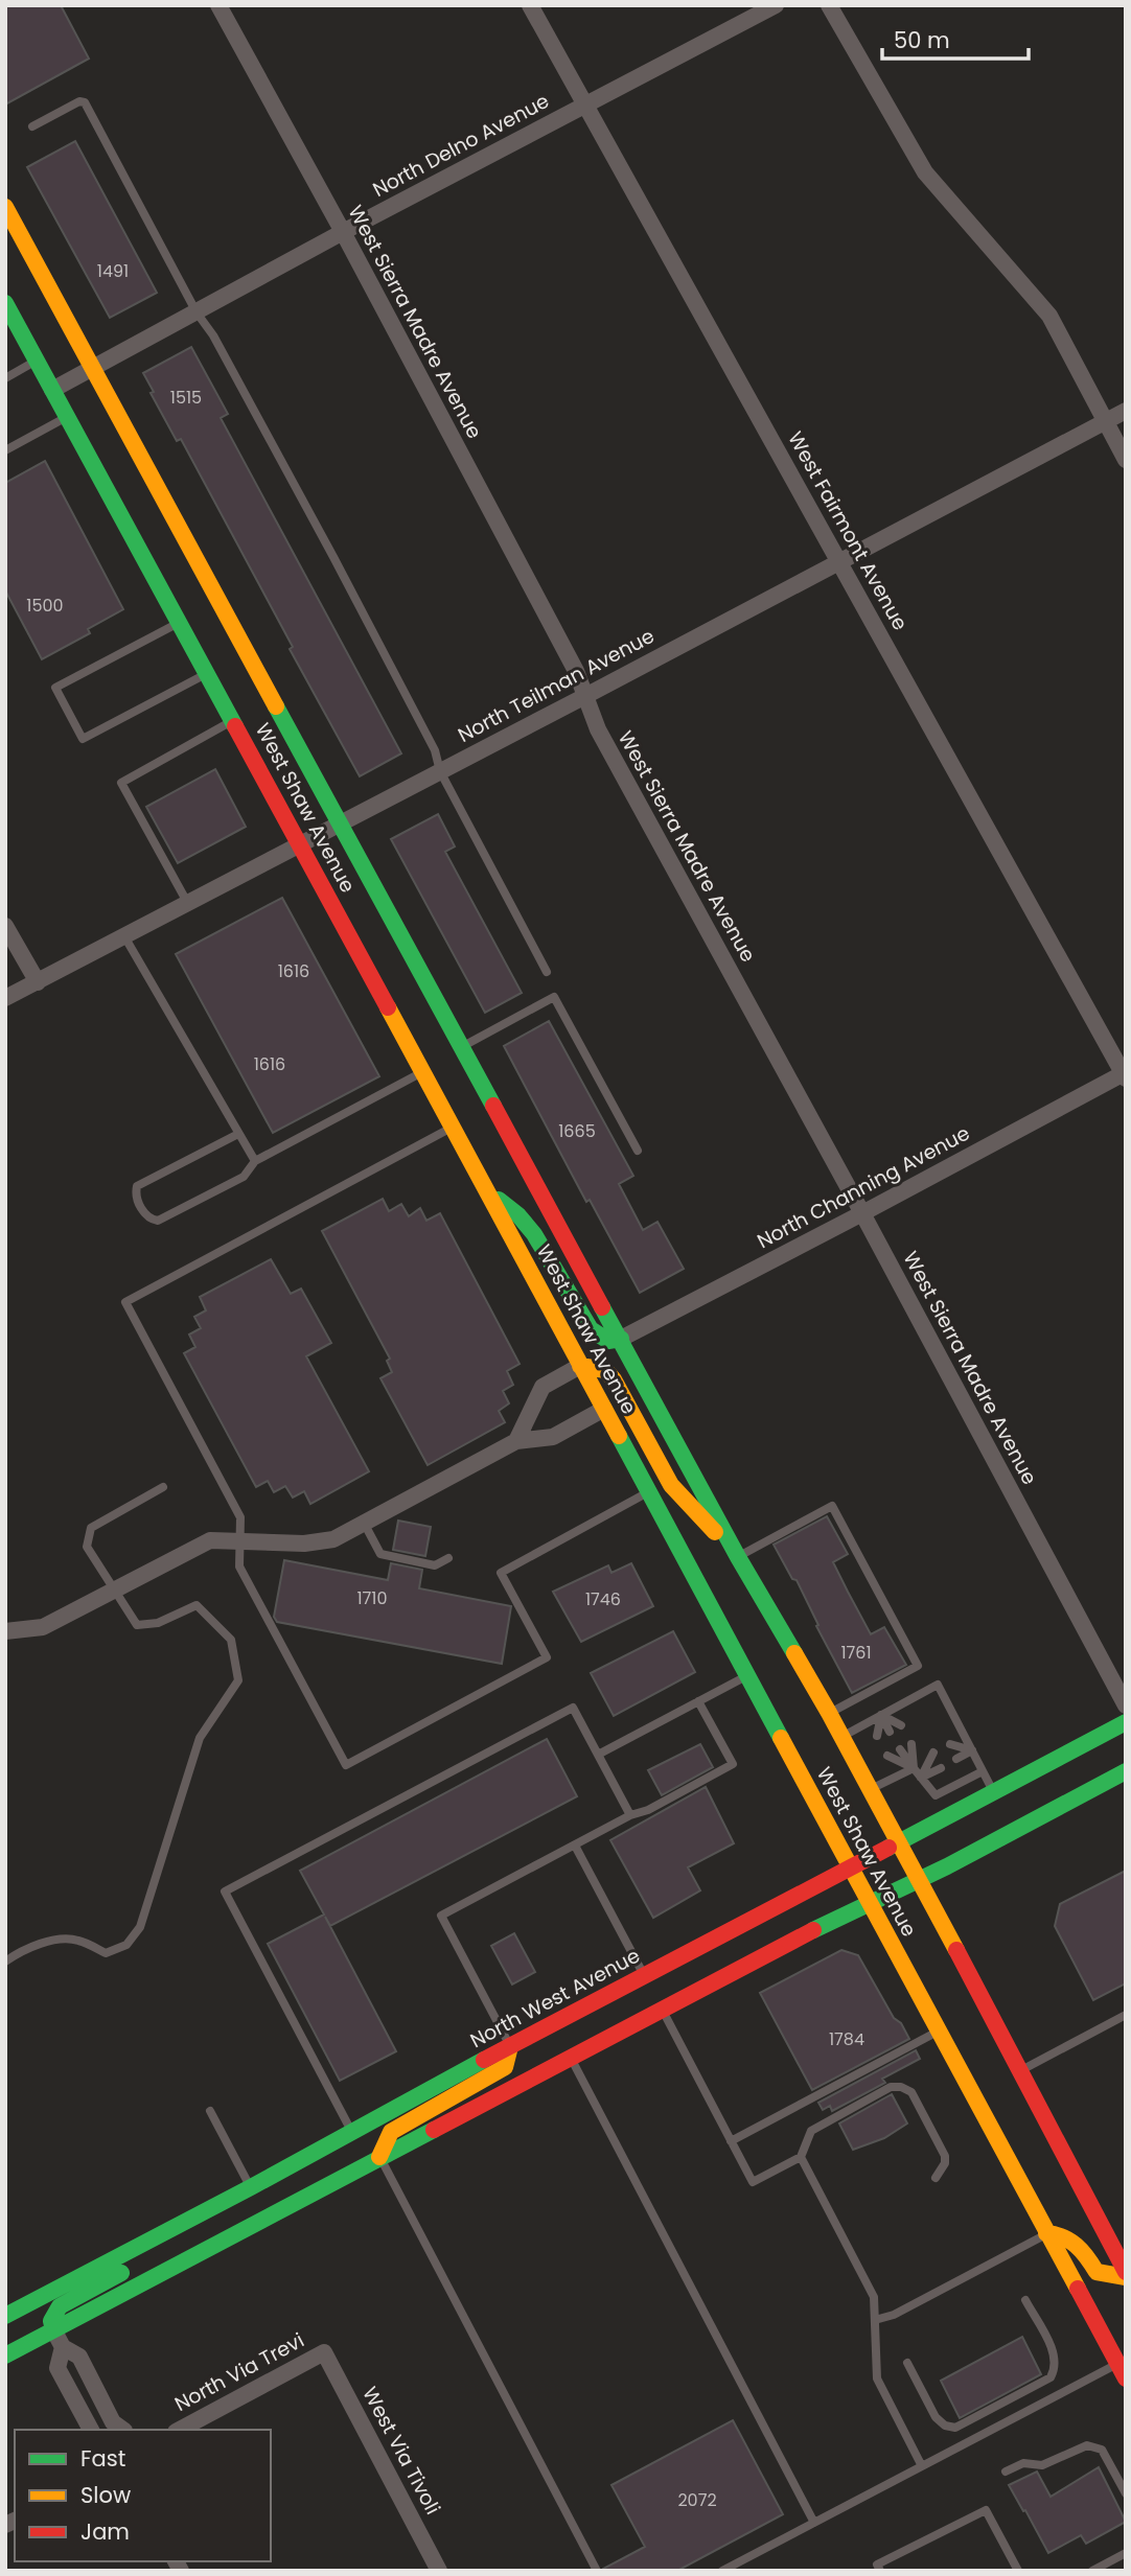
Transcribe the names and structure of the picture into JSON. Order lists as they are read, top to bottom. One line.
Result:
{"streets":{"main road":["West Shaw Avenue","North West Avenue"],"street":["North Delno Avenue","West Sierra Madre Avenue","West Fairmont Avenue","North Teilman Avenue","North Channing Avenue","North Via Trevi","West Via Tivoli"]},"crossings":[["North Delno Avenue","West Sierra Madre Avenue"],["North Delno Avenue","West Fairmont Avenue"],["North Delno Avenue","West Shaw Avenue"],["West Sierra Madre Avenue","North Teilman Avenue"],["West Sierra Madre Avenue","North Channing Avenue"],["West Fairmont Avenue","North Teilman Avenue"],["West Fairmont Avenue","North Channing Avenue"],["North Teilman Avenue","West Shaw Avenue"],["West Shaw Avenue","North Channing Avenue"],["West Shaw Avenue","North West Avenue"],["North Via Trevi","West Via Tivoli"]],"house_numbers":["1491","1515","1500","1616","1616","1665","1710","1746","1761","1784","2072"],"legend":["Fast","Slow","Jam"],"scale_bar":"50 m"}
